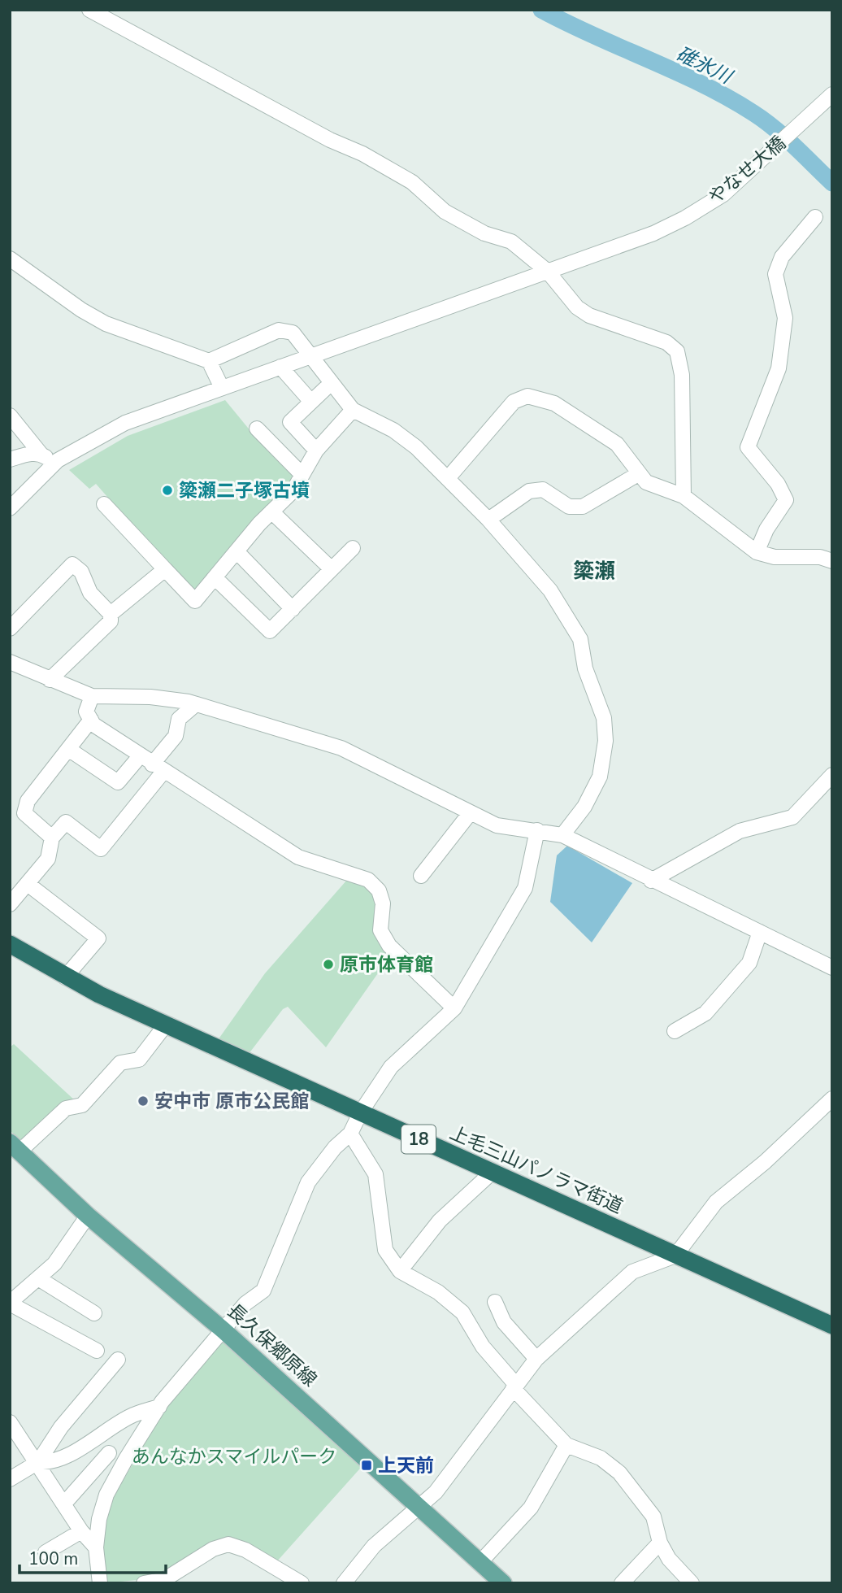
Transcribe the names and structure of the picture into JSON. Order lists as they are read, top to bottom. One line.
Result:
{"streets":{"highway":["18","上毛三山パノラマ街道"],"main road":["長久保郷原線"],"street":["やなせ大橋"]},"districts":["簗瀬"],"water":["碓氷川"],"parks":["あんなかスマイルパーク"],"places":{"other":["簗瀬二子塚古墳","原市体育館","安中市 原市公民館"],"transit":["上天前"]},"scale_bar":"100 m"}
